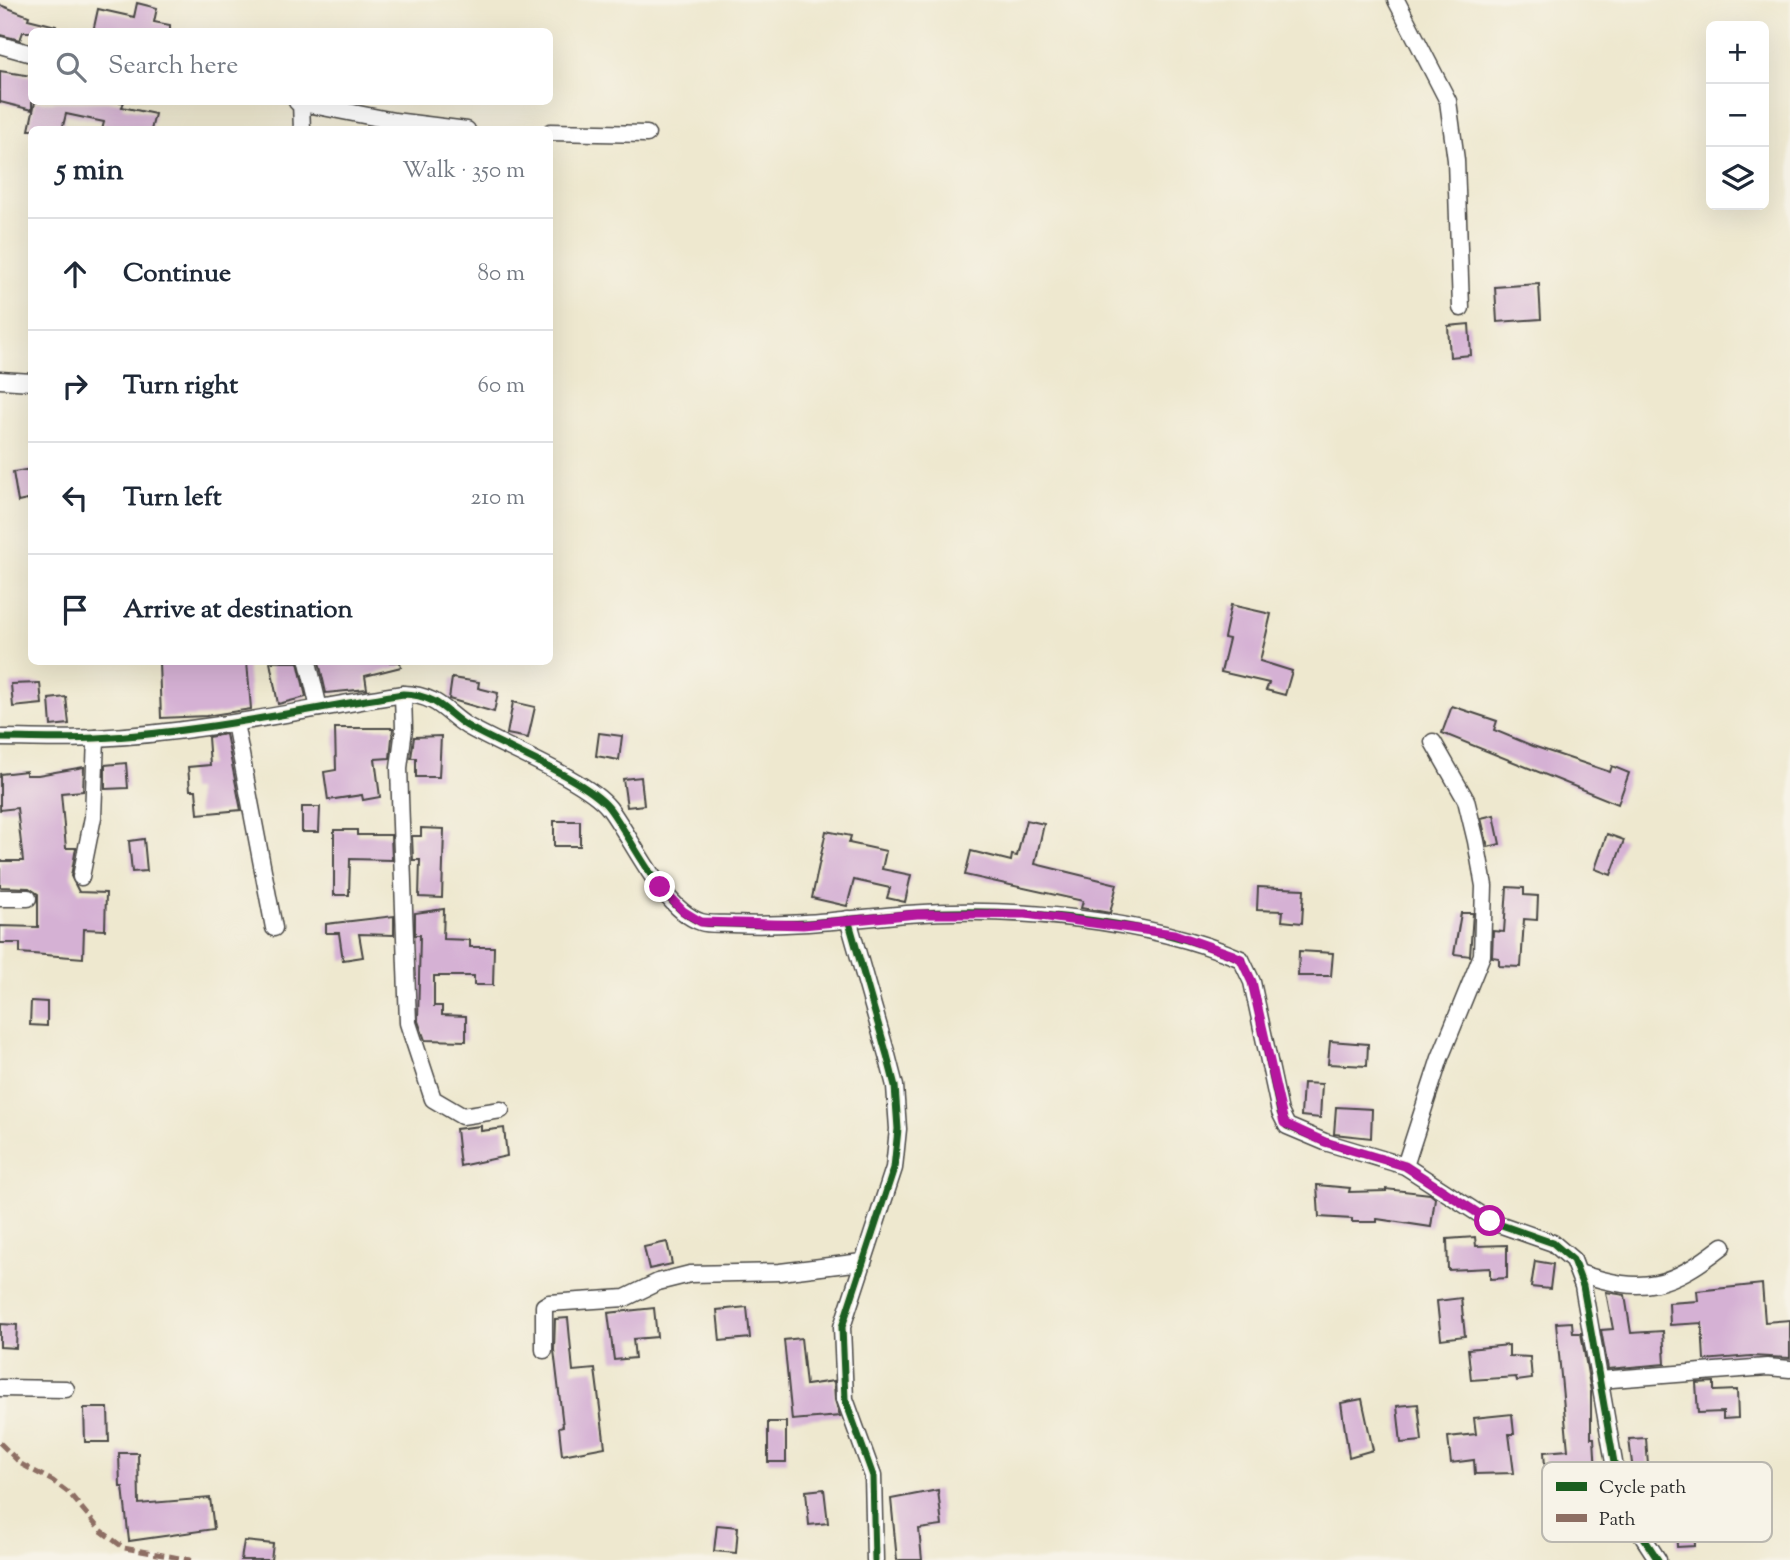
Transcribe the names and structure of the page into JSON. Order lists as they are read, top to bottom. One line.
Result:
{"legend":["Cycle path","Path"],"page":{"map_buttons":["+","−"],"search":"Search here","heading":["5 min","Walk · 350 m"],"list":[["Continue","80 m"],["Turn right","60 m"],["Turn left","210 m"],"Arrive at destination"]}}
